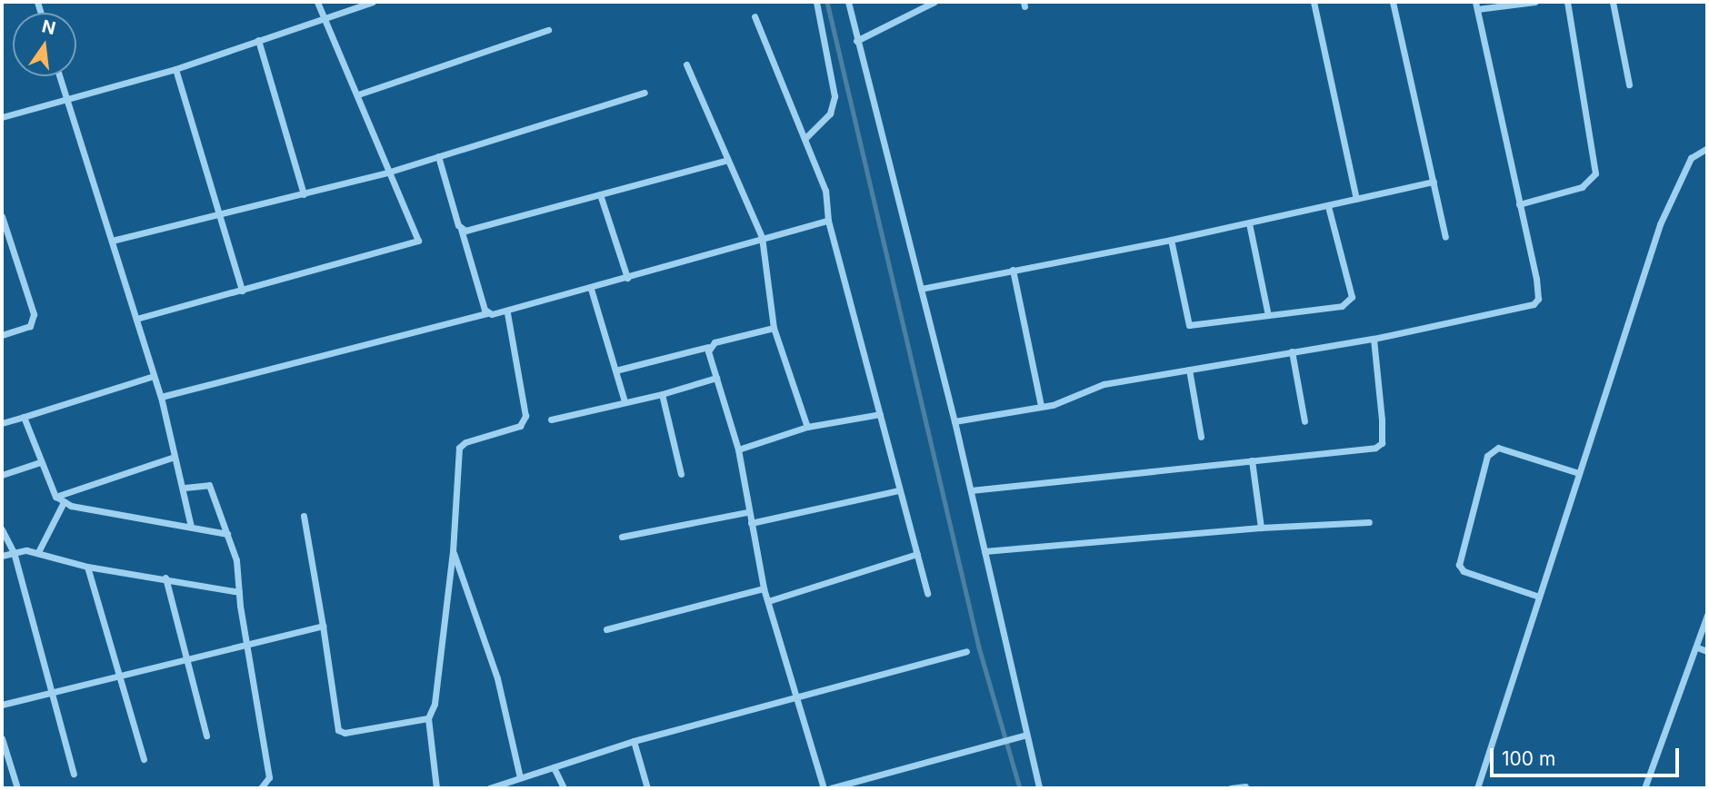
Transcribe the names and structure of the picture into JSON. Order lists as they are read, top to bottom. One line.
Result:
{"scale_bar":"100 m","north":"top"}
